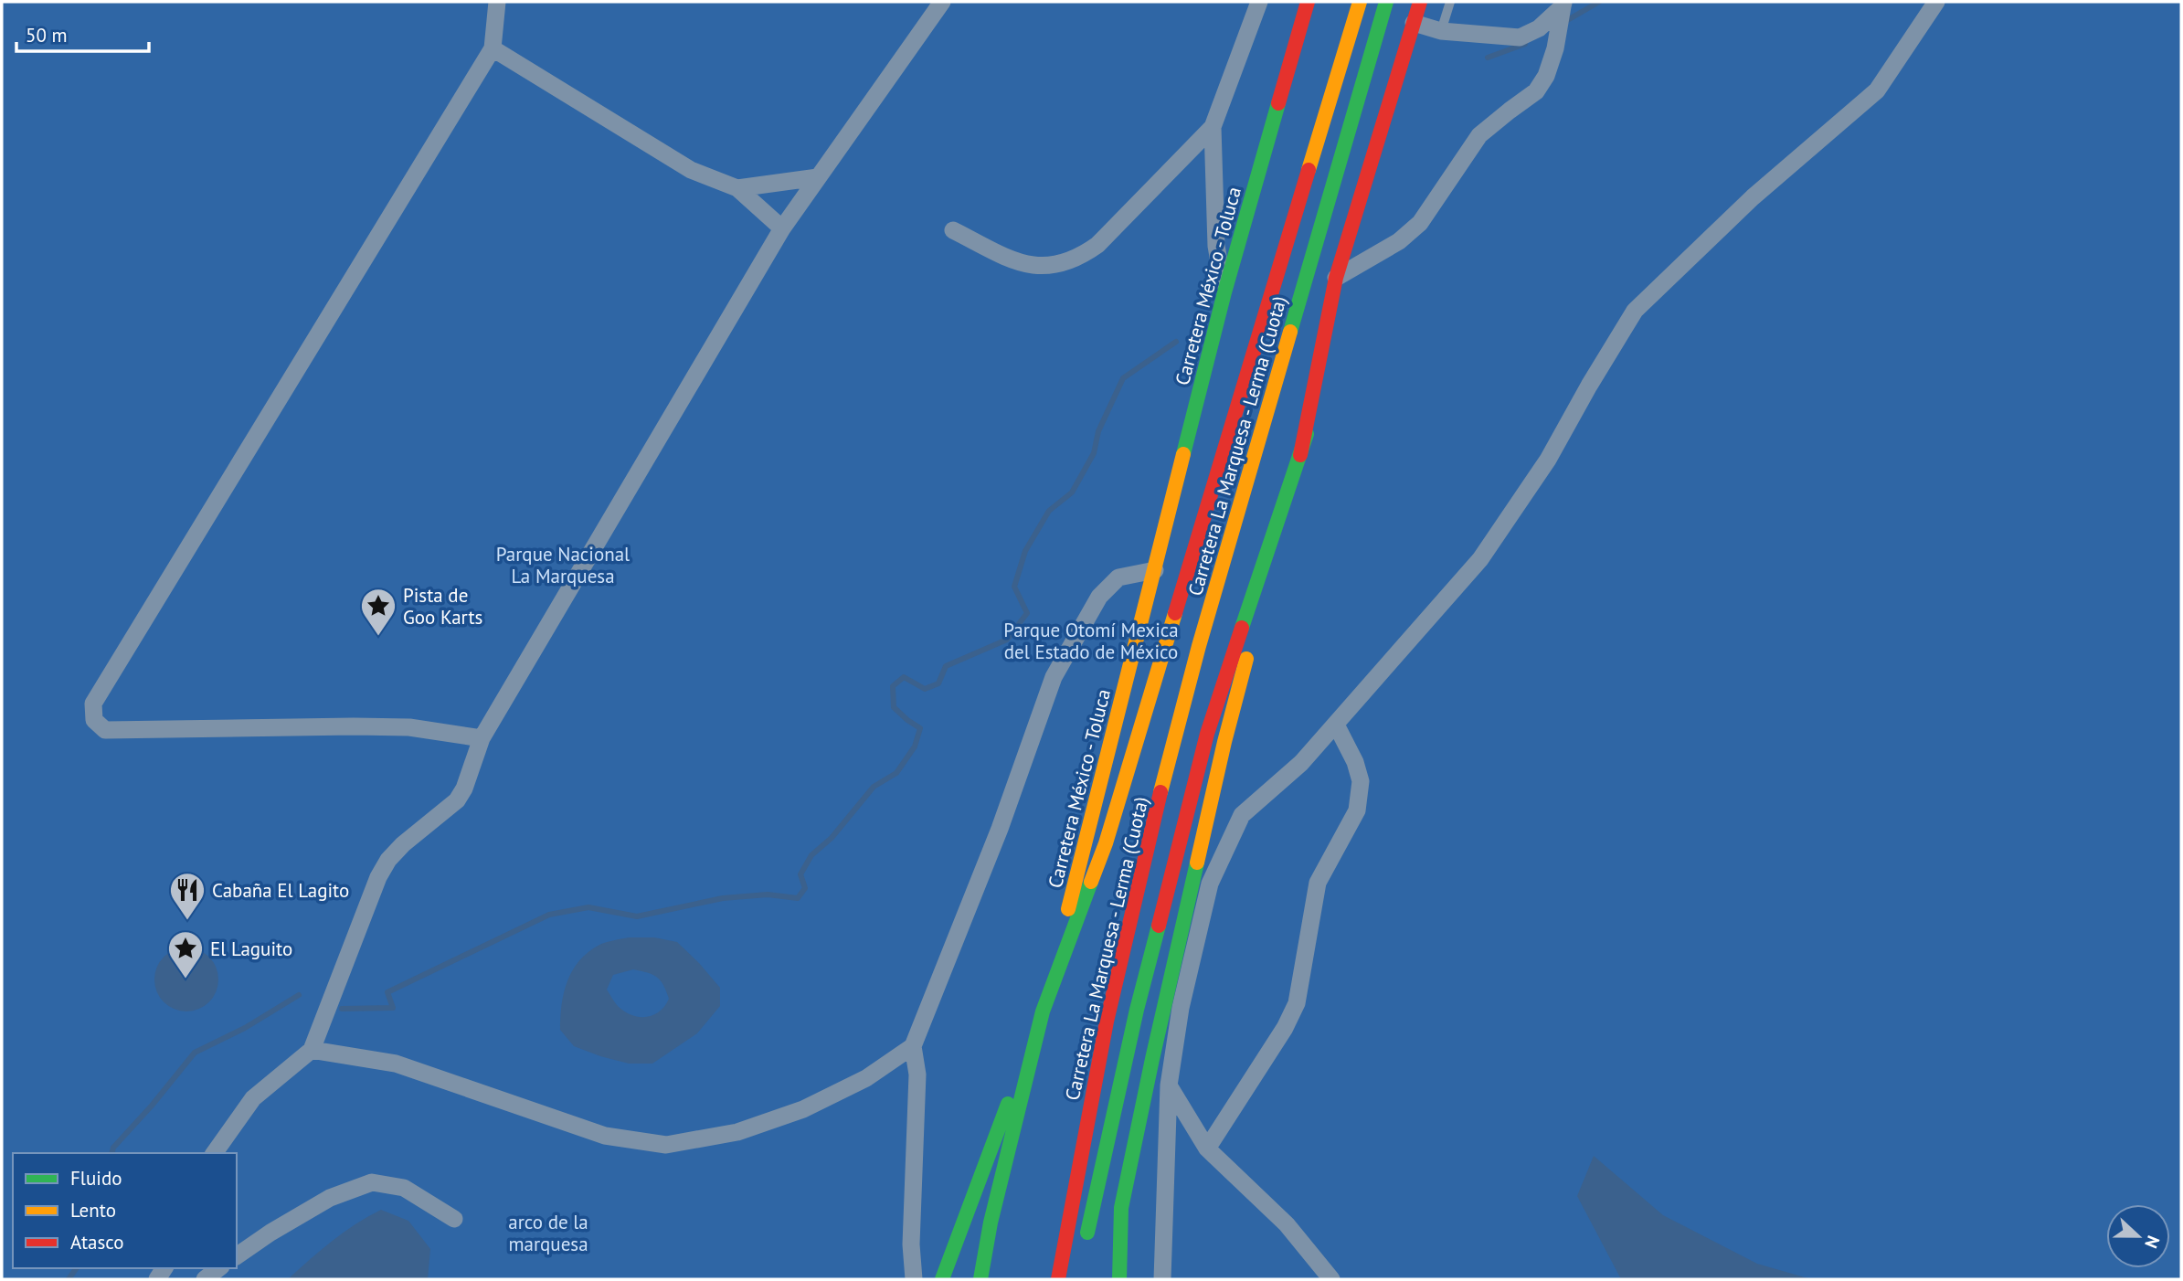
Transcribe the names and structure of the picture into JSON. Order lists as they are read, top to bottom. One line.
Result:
{"streets":{"main road":["Carretera México - Toluca","Carretera La Marquesa - Lerma (Cuota)"]},"crossings":[["Carretera México - Toluca","Carretera La Marquesa - Lerma (Cuota)"]],"parks":["Parque Nacional La Marquesa","Parque Otomí Mexica del Estado de México","arco de la marquesa"],"places":{"place":["Pista de Goo Karts","El Laguito"],"restaurant":["Cabaña El Lagito"]},"legend":["Fluido","Lento","Atasco"],"scale_bar":"50 m","north":"right"}
